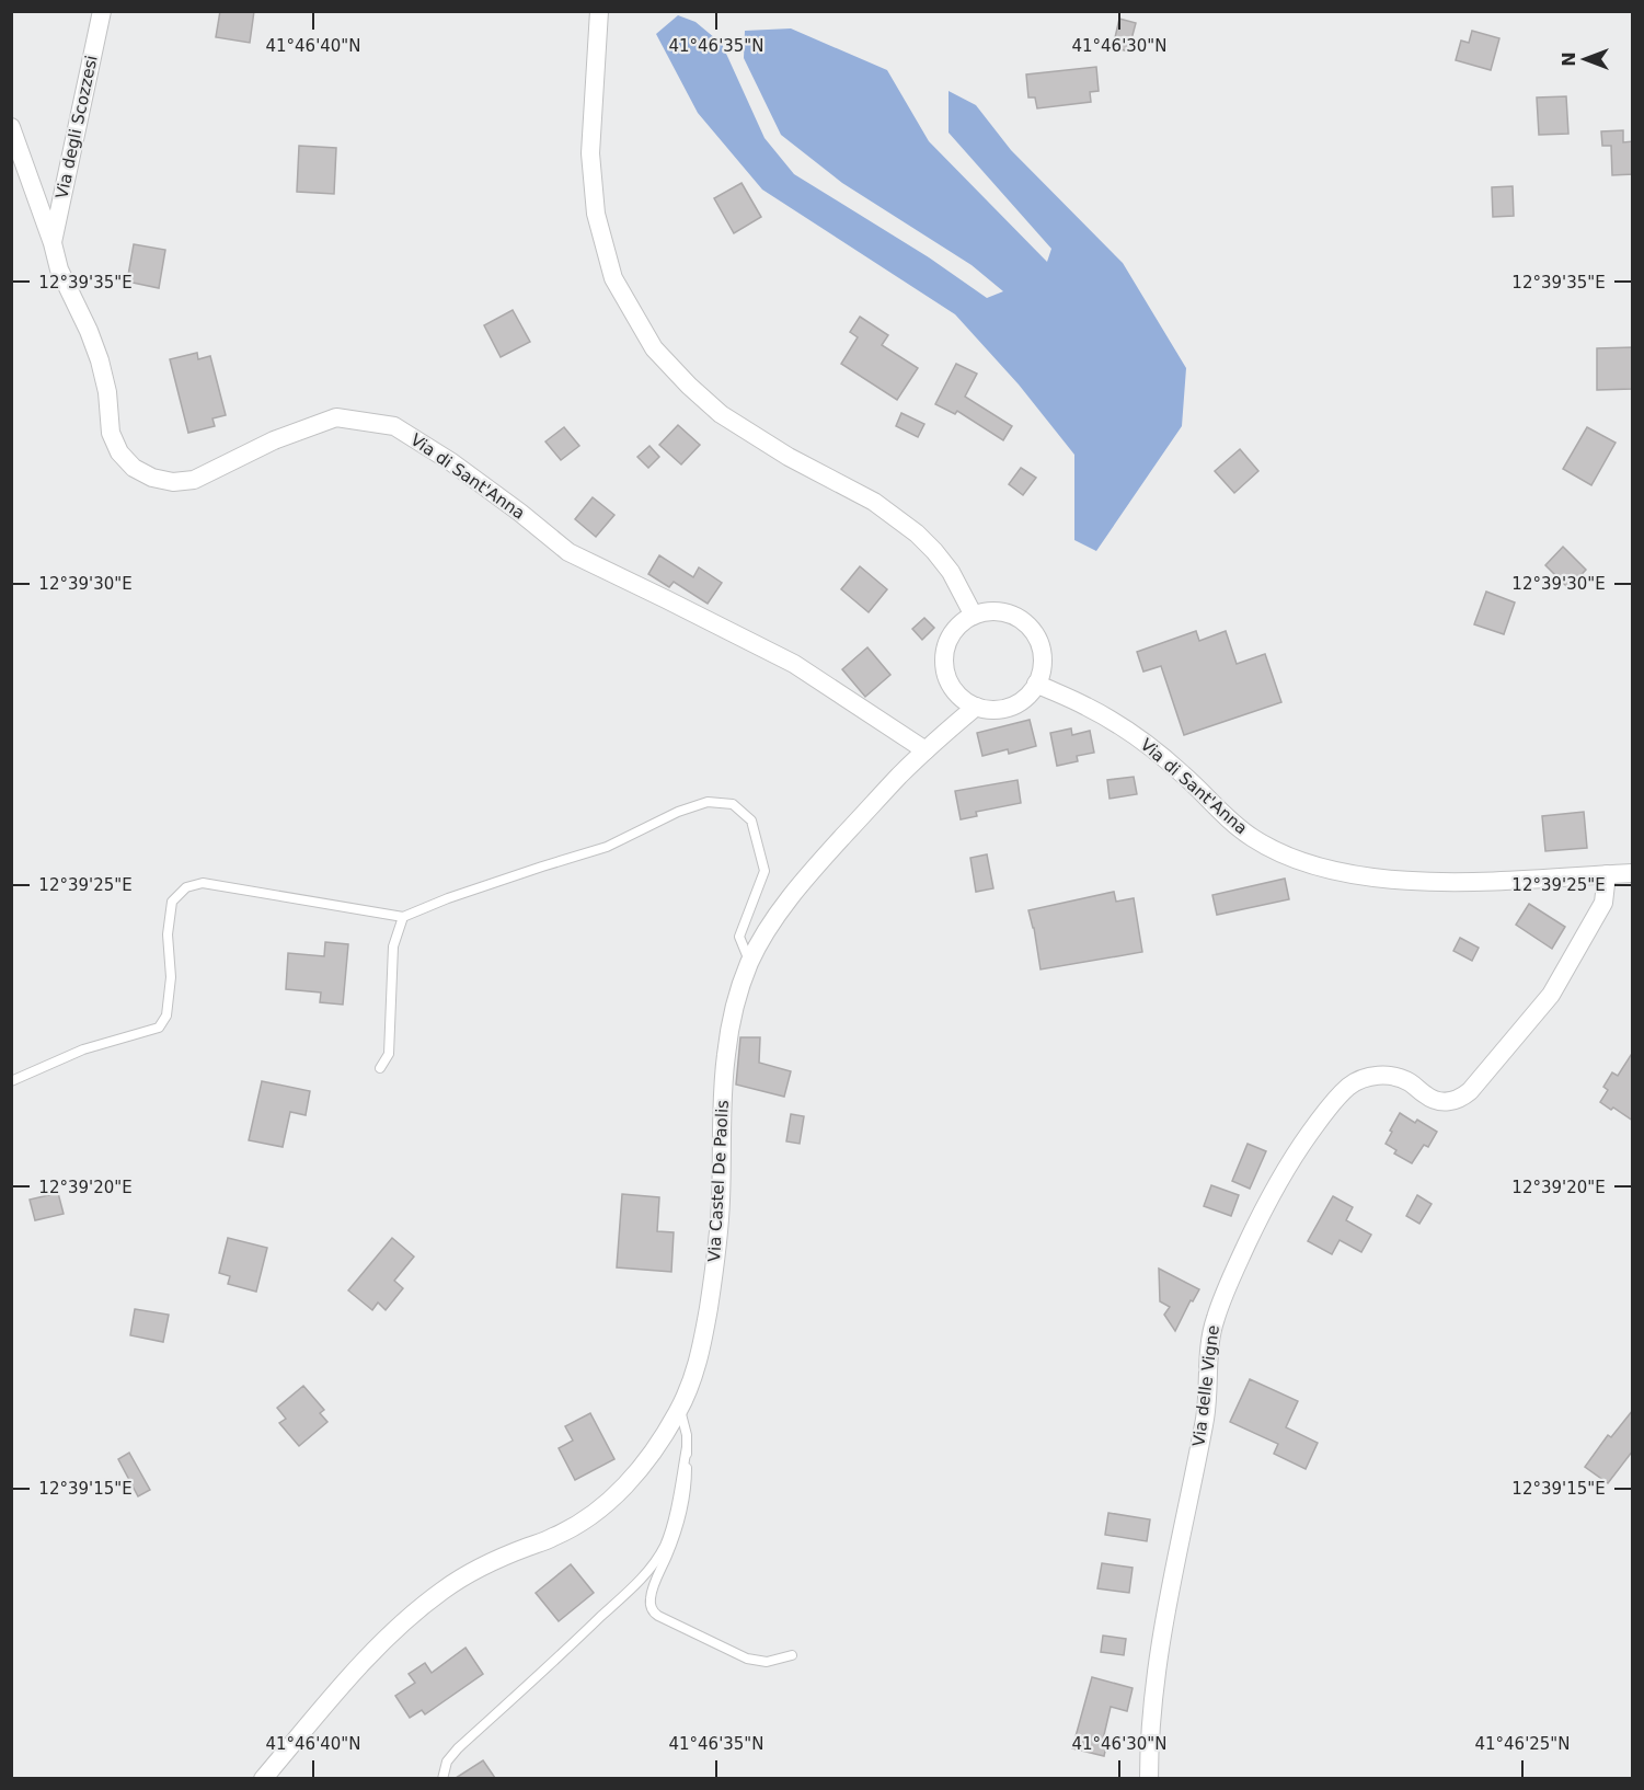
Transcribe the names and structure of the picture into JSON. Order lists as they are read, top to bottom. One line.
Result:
{"streets":{"street":["Via degli Scozzesi","Via di Sant'Anna","Via Castel De Paolis","Via delle Vigne"]},"crossings":[["Via degli Scozzesi","Via di Sant'Anna"],["Via di Sant'Anna","Via Castel De Paolis"],["Via di Sant'Anna","Via delle Vigne"]],"north":"left","coordinates":["41°46'40\"N","41°46'35\"N","41°46'30\"N","12°39'35\"E","12°39'30\"E","12°39'25\"E","12°39'20\"E","12°39'15\"E","41°46'25\"N"]}
